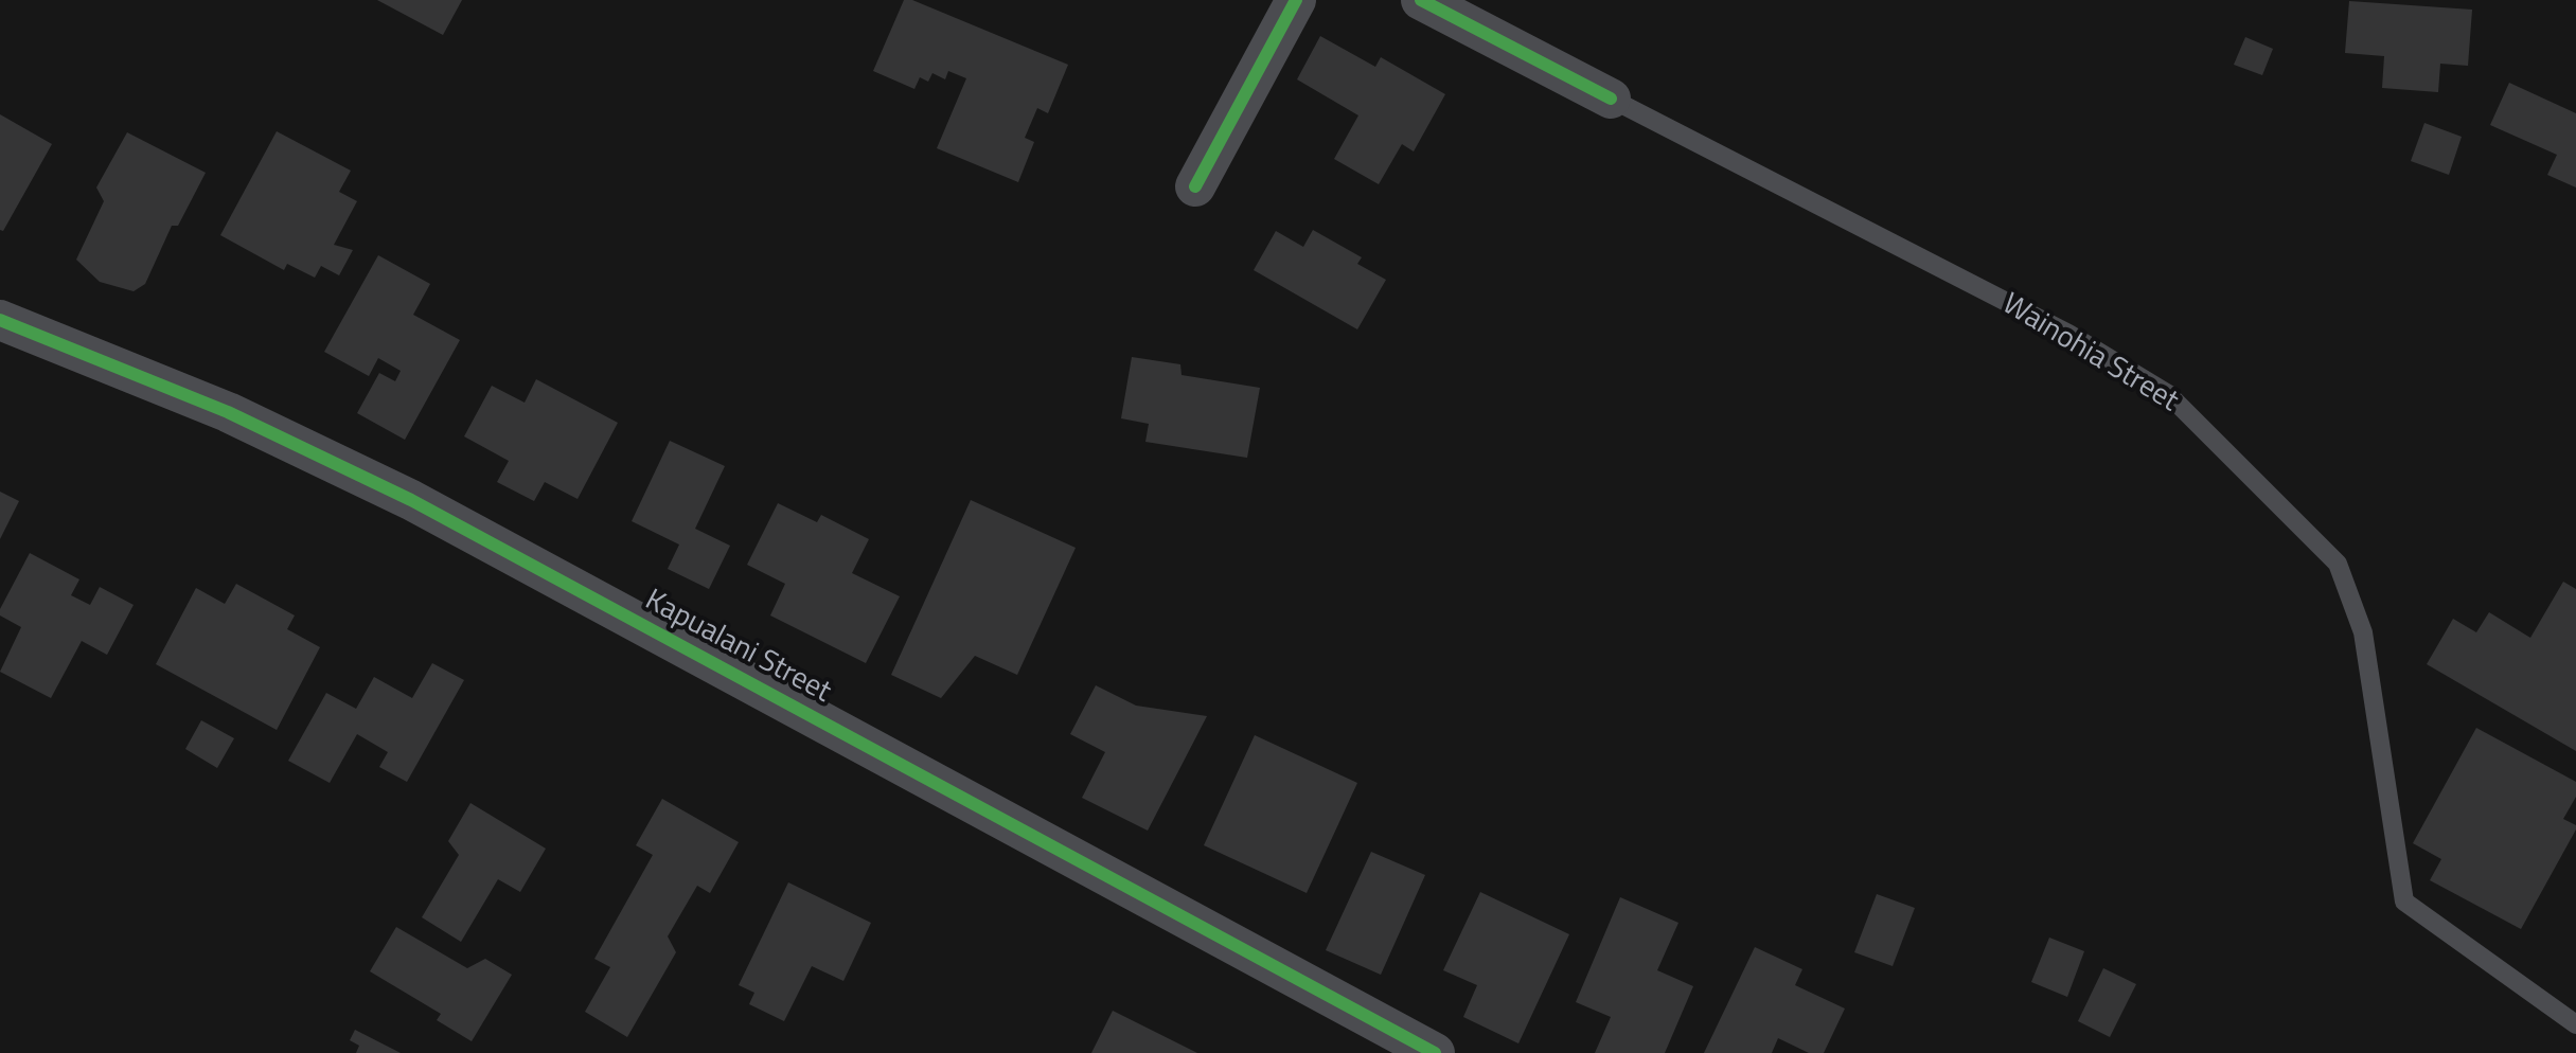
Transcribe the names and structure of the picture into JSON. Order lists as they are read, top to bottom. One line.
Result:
{"streets":{"street":["Wainohia Street","Kapualani Street"]}}
